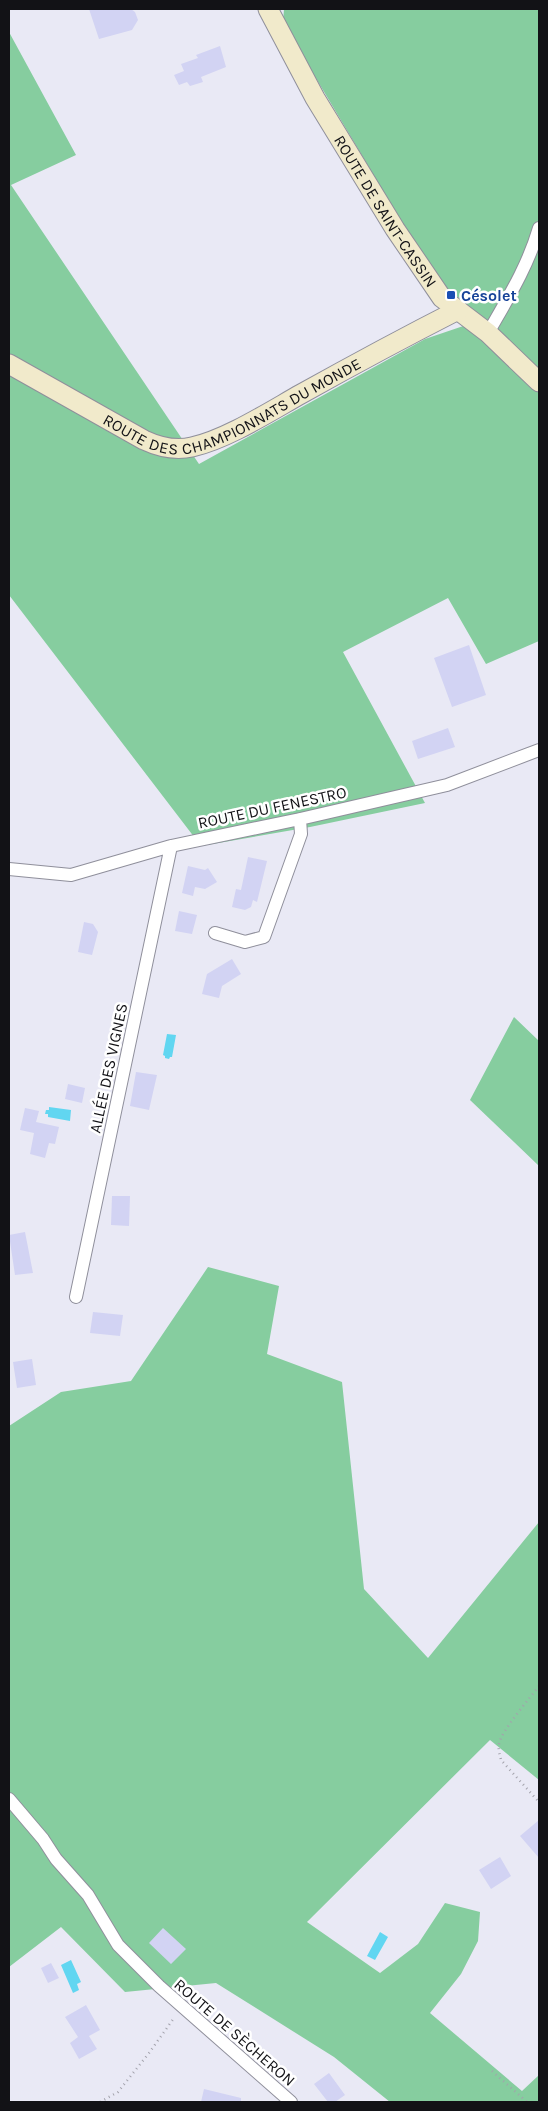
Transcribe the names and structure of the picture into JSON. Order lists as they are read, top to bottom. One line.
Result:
{"streets":{"street":["ROUTE DE SAINT-CASSIN","ROUTE DES CHAMPIONNATS DU MONDE","ROUTE DU FENESTRO","ALLÉE DES VIGNES","ROUTE DE SÈCHERON"]},"crossings":[["ROUTE DE SAINT-CASSIN","ROUTE DES CHAMPIONNATS DU MONDE"],["ROUTE DU FENESTRO","ALLÉE DES VIGNES"]],"places":{"transit":["Césolet"]}}
